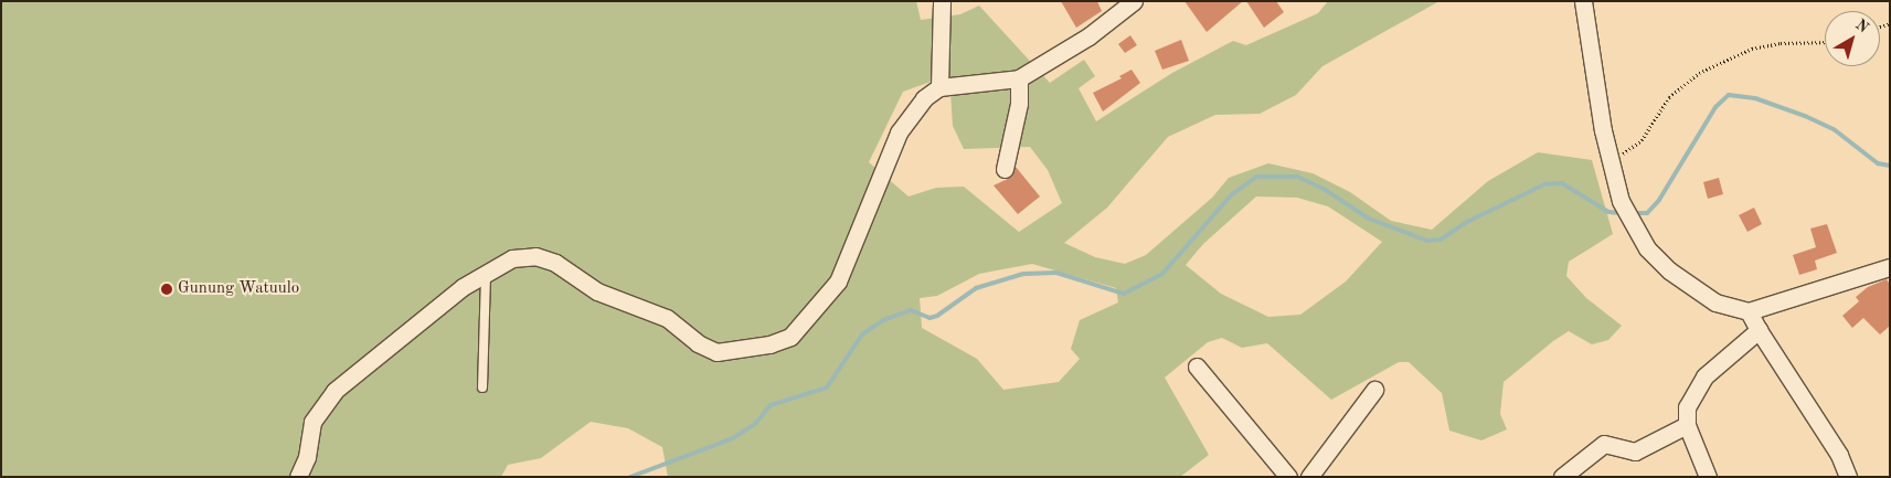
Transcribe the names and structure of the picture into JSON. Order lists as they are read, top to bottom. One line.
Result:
{"places":["Gunung Watuulo"],"north":"top right"}
